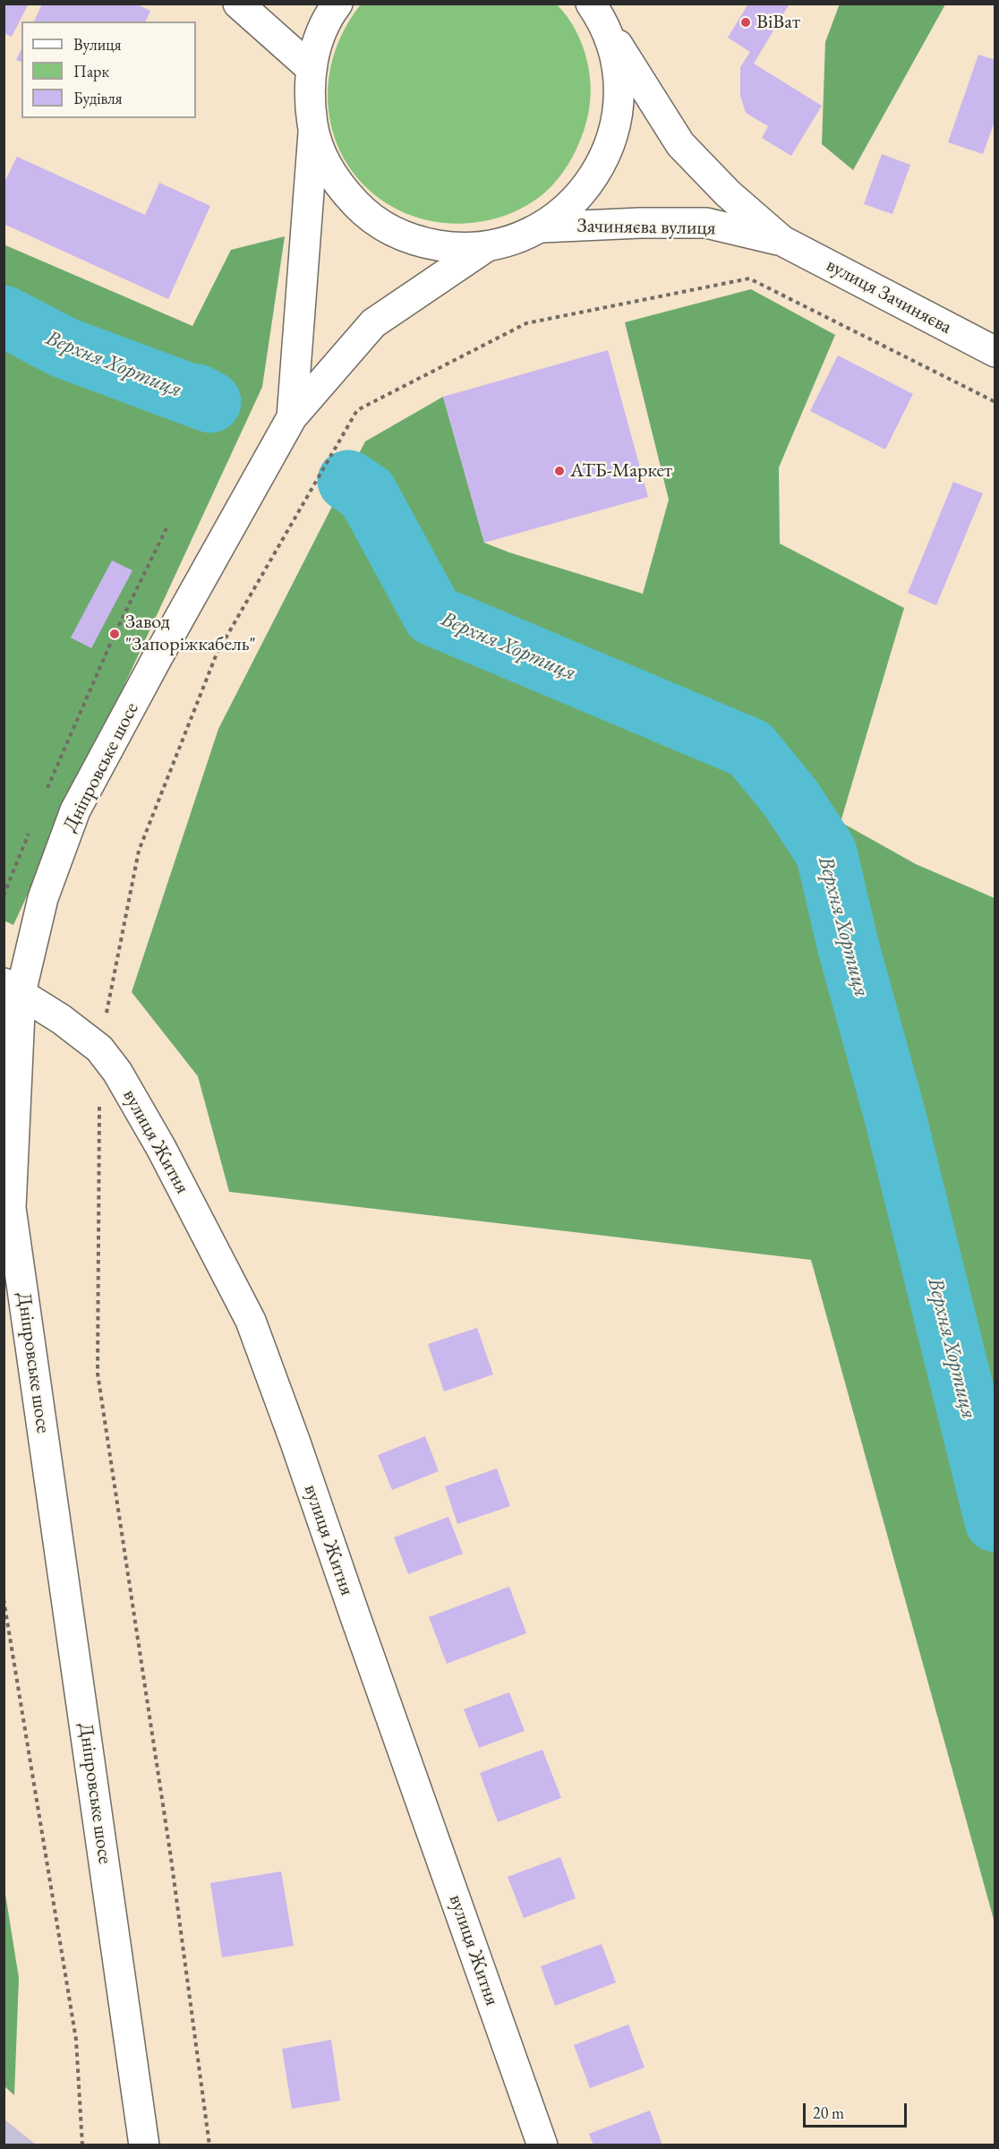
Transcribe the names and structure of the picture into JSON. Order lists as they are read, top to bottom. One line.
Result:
{"streets":{"street":["Зачиняєва вулиця","вулиця Зачиняєва","Дніпровське шосе","вулиця Житня"]},"crossings":[["Зачиняєва вулиця","вулиця Зачиняєва"],["Дніпровське шосе","вулиця Житня"]],"water":["Верхня Хортиця"],"places":["ВіВат","АТБ-Маркет","Завод \"Запоріжкабель\""],"legend":["Вулиця","Парк","Будівля"],"scale_bar":"20 m"}
